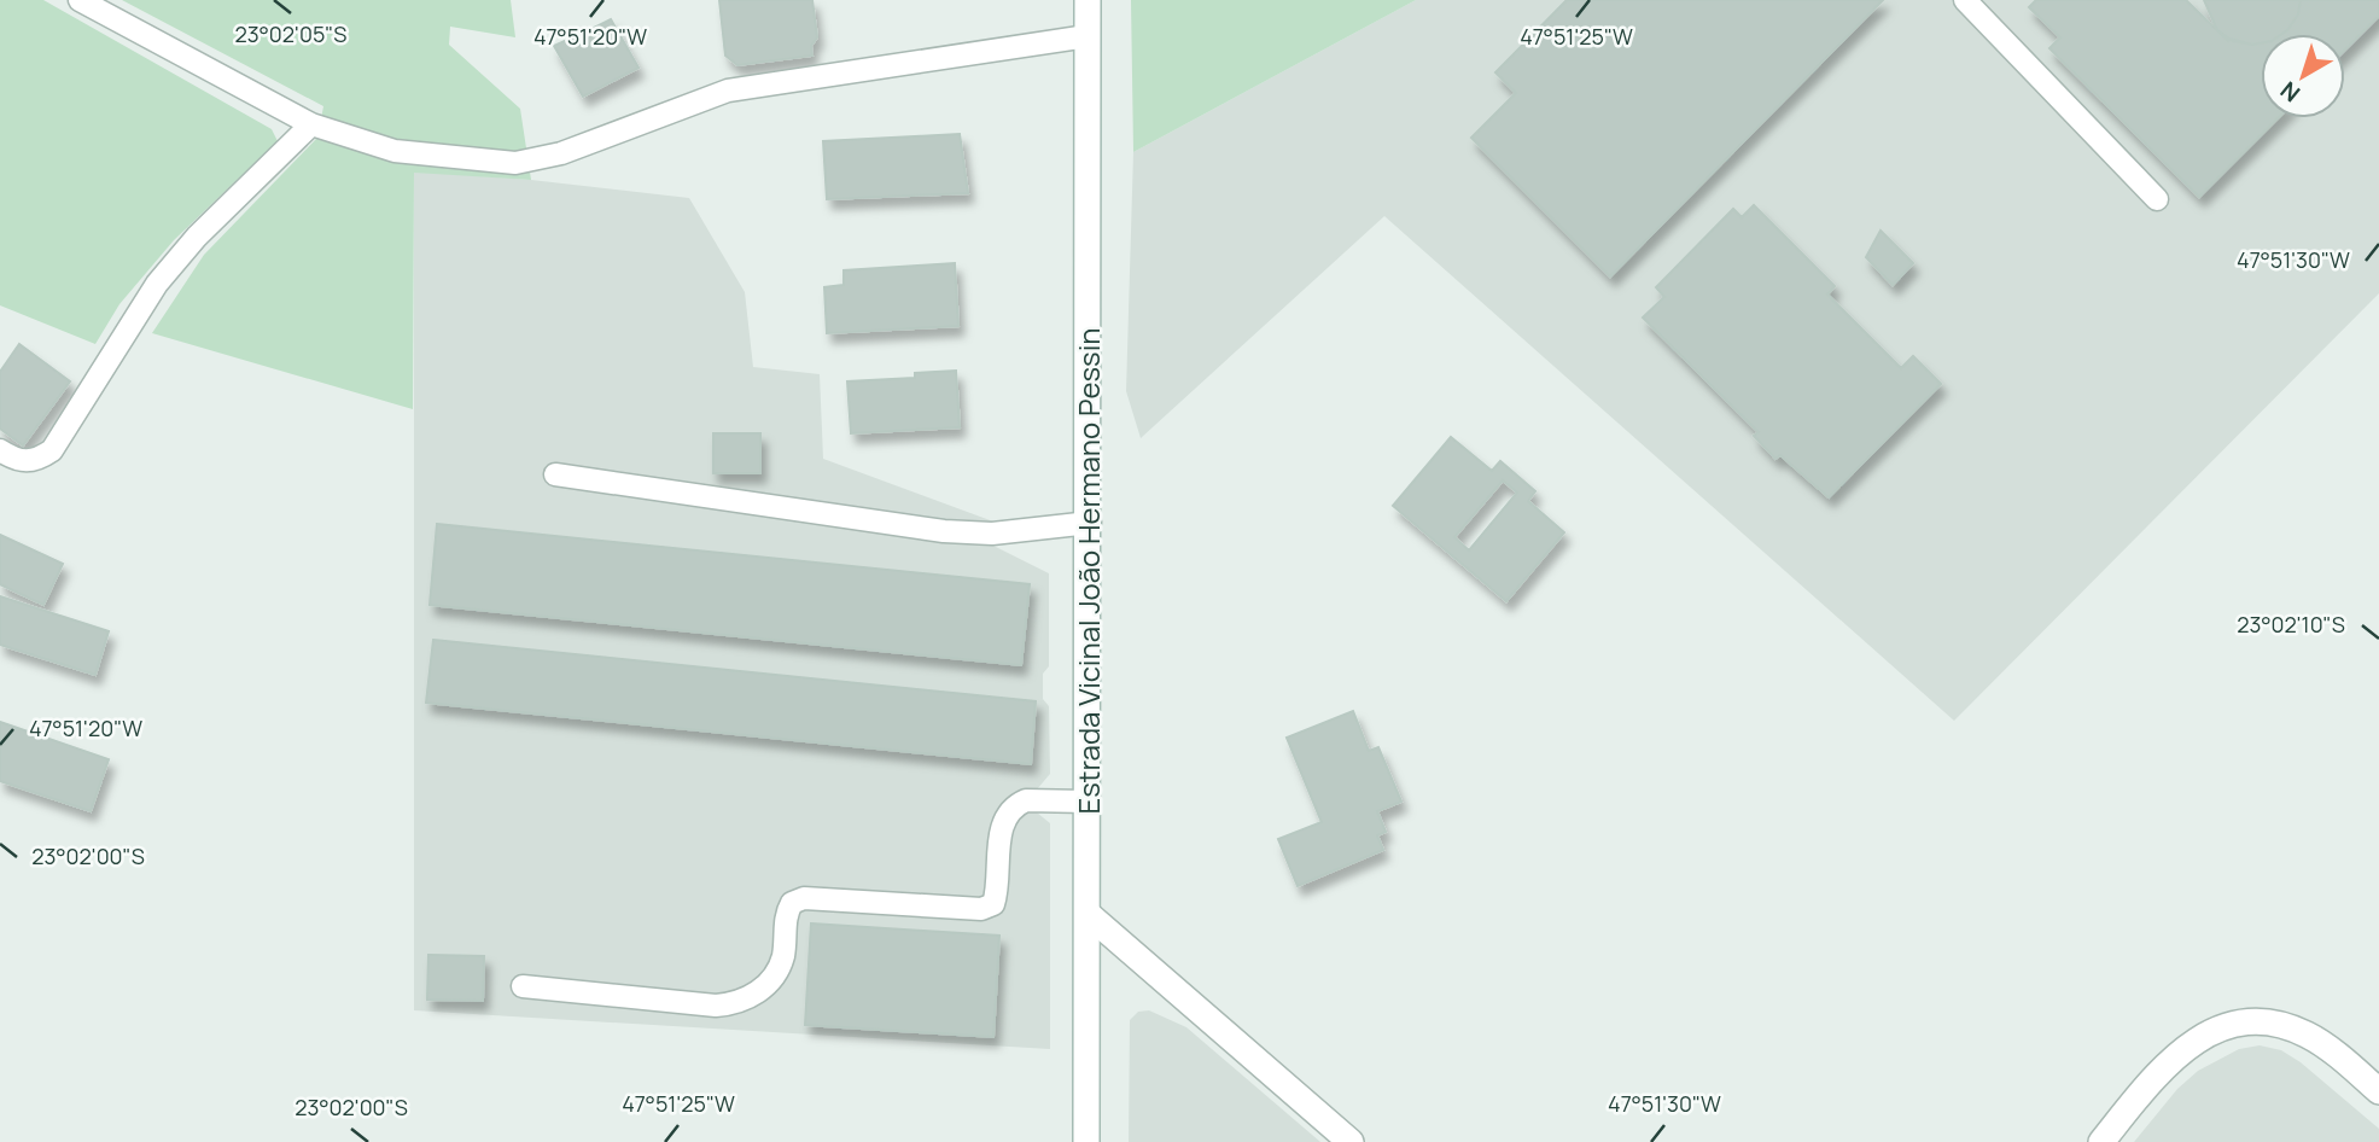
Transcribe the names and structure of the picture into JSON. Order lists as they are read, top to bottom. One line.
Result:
{"streets":{"main road":["Estrada Vicinal João Hermano Pessin"]},"north":"bottom left","coordinates":["23°02'05\"S","47°51'20\"W","47°51'25\"W","47°51'30\"W","23°02'10\"S","23°02'00\"S"]}
